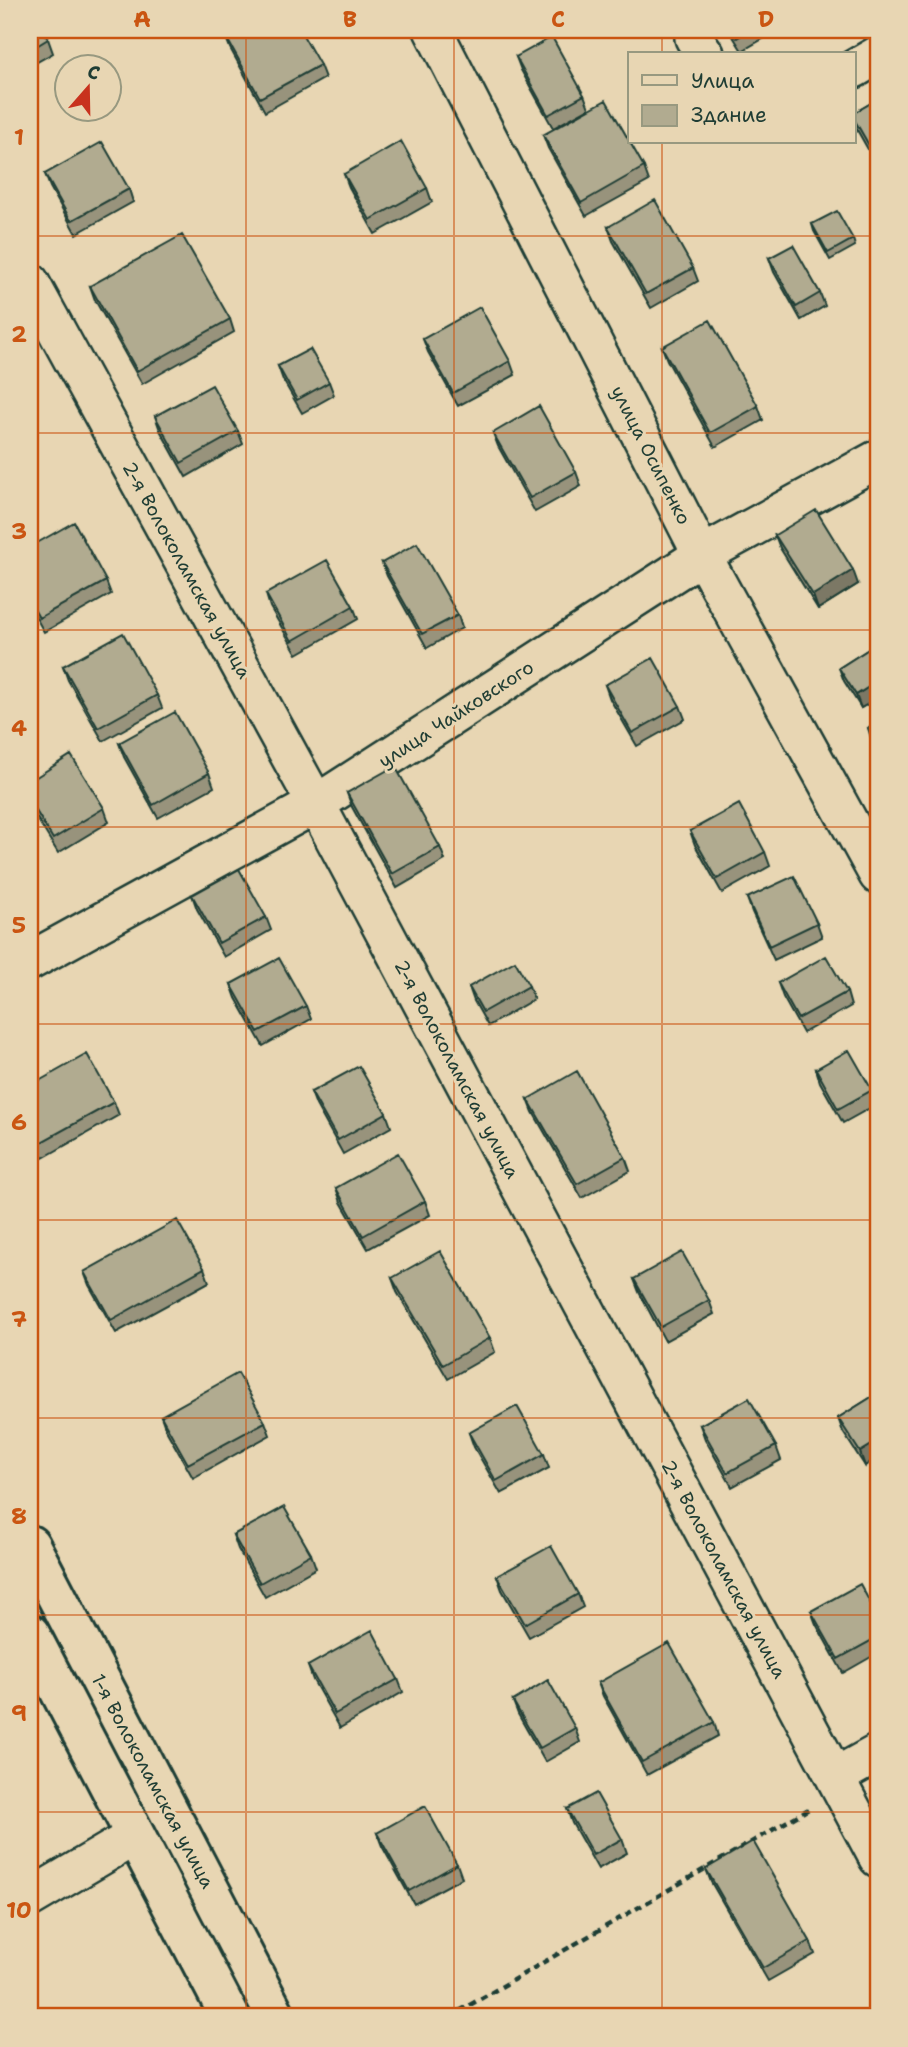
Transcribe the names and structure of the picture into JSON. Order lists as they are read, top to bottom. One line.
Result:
{"streets":{"main road":["1-я Волоколамская улица"],"street":["улица Осипенко","2-я Волоколамская улица","улица Чайковского"]},"crossings":[["улица Осипенко","улица Чайковского"],["2-я Волоколамская улица","улица Чайковского"]],"legend":["Улица","Здание"],"north":"top","grid":{"columns":["A","B","C","D"],"rows":["1","2","3","4","5","6","7","8","9","10"]}}
